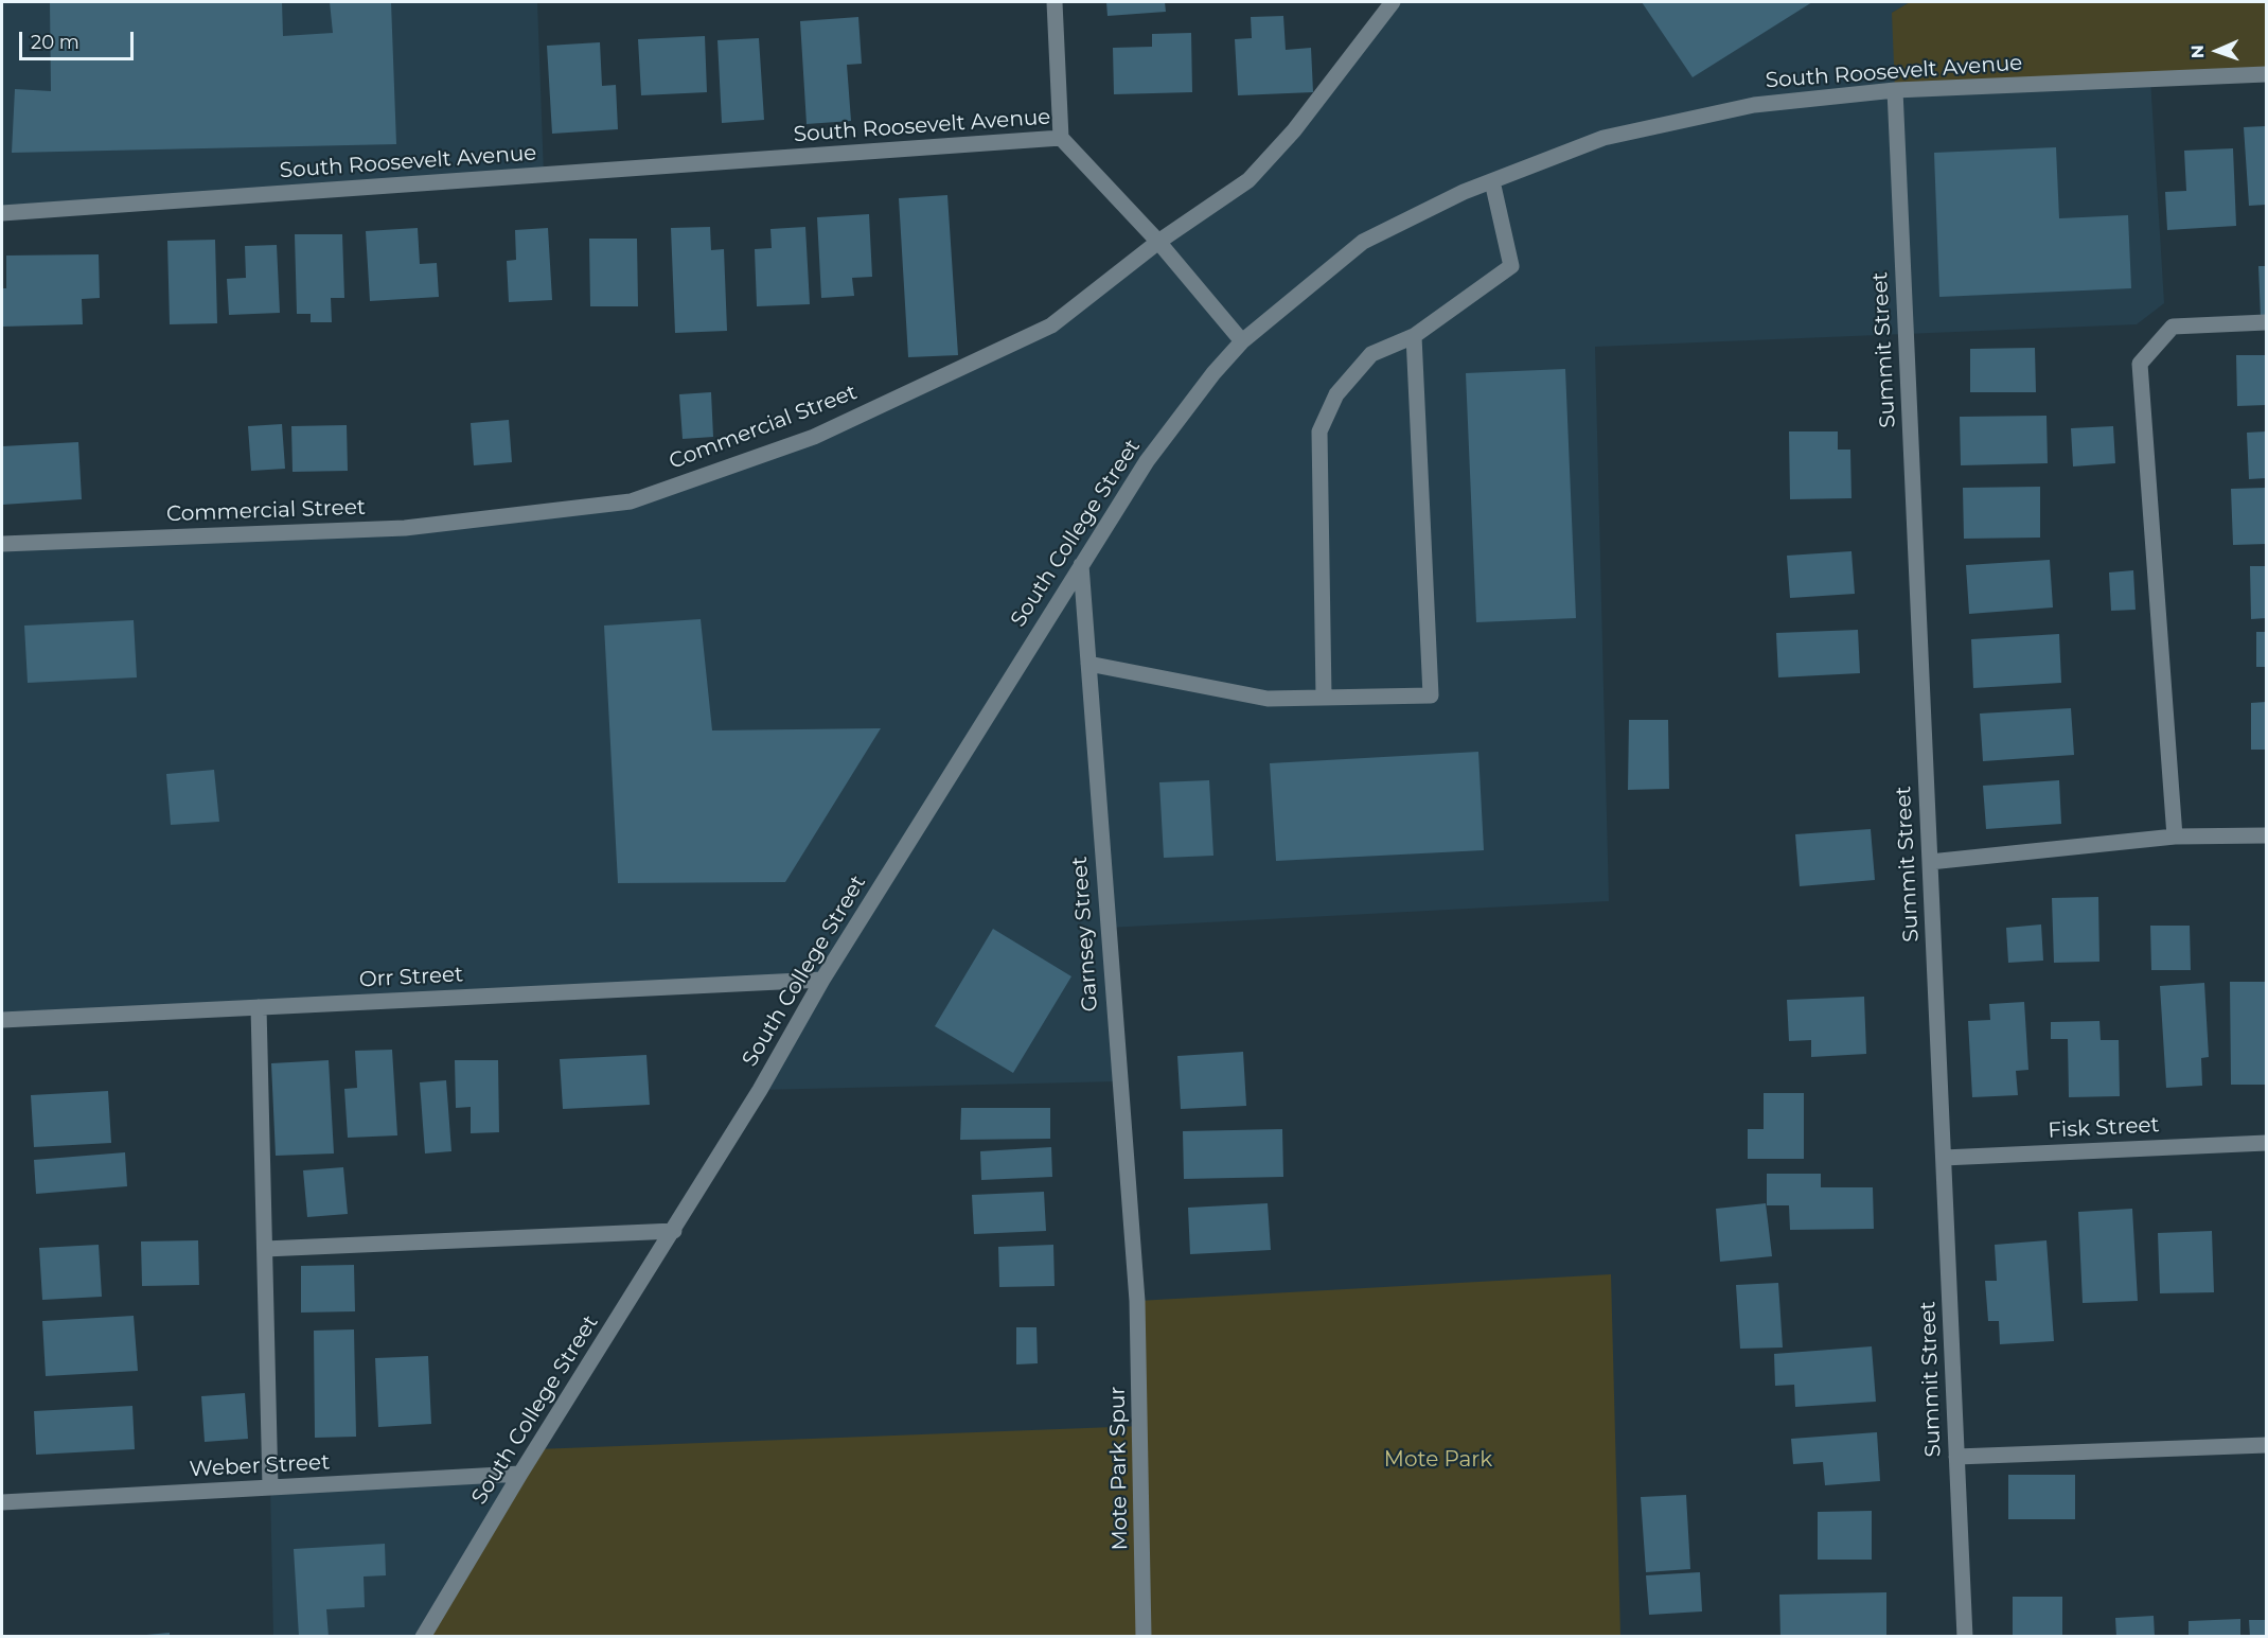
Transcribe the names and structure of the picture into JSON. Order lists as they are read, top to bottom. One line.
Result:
{"streets":{"street":["South Roosevelt Avenue","Summit Street","Commercial Street","South College Street","Garnsey Street","Orr Street","Fisk Street","Weber Street","Mote Park Spur"]},"crossings":[["South Roosevelt Avenue","Summit Street"],["South Roosevelt Avenue","Commercial Street"],["South Roosevelt Avenue","South College Street"],["Summit Street","Fisk Street"],["South College Street","Garnsey Street"],["South College Street","Orr Street"],["South College Street","Weber Street"],["Garnsey Street","Mote Park Spur"]],"parks":["Mote Park"],"scale_bar":"20 m","north":"left"}
